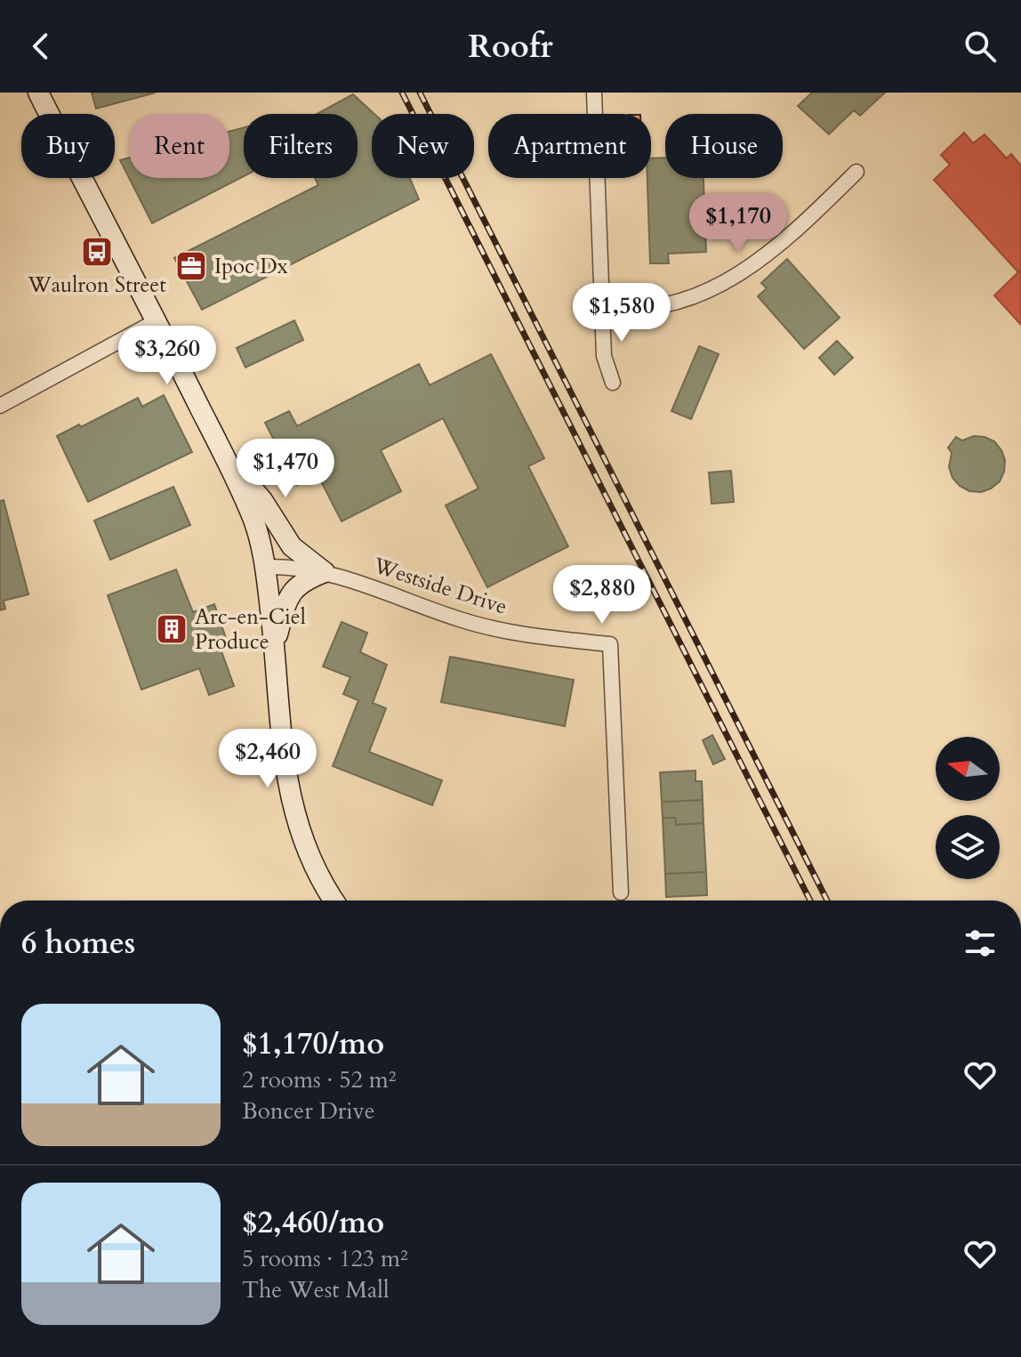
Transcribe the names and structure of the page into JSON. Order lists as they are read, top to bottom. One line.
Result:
{"streets":{"street":["Westside Drive"]},"places":{"bus stop":["Waulron Street"],"office":["Ipoc Dx"],"building":["Arc-en-Ciel Produce"]},"north":"left","page":{"header":"Roofr","chip":["Buy","Rent","Filters","New","Apartment","House"],"price":["$1,170","$1,580","$3,260","$1,470","$2,880","$2,460"],"heading":"6 homes","list":[{"name":"$1,170/mo","note":"2 rooms · 52 m² · Boncer Drive"},{"name":"$2,460/mo","note":"5 rooms · 123 m² · The West Mall"}]}}
